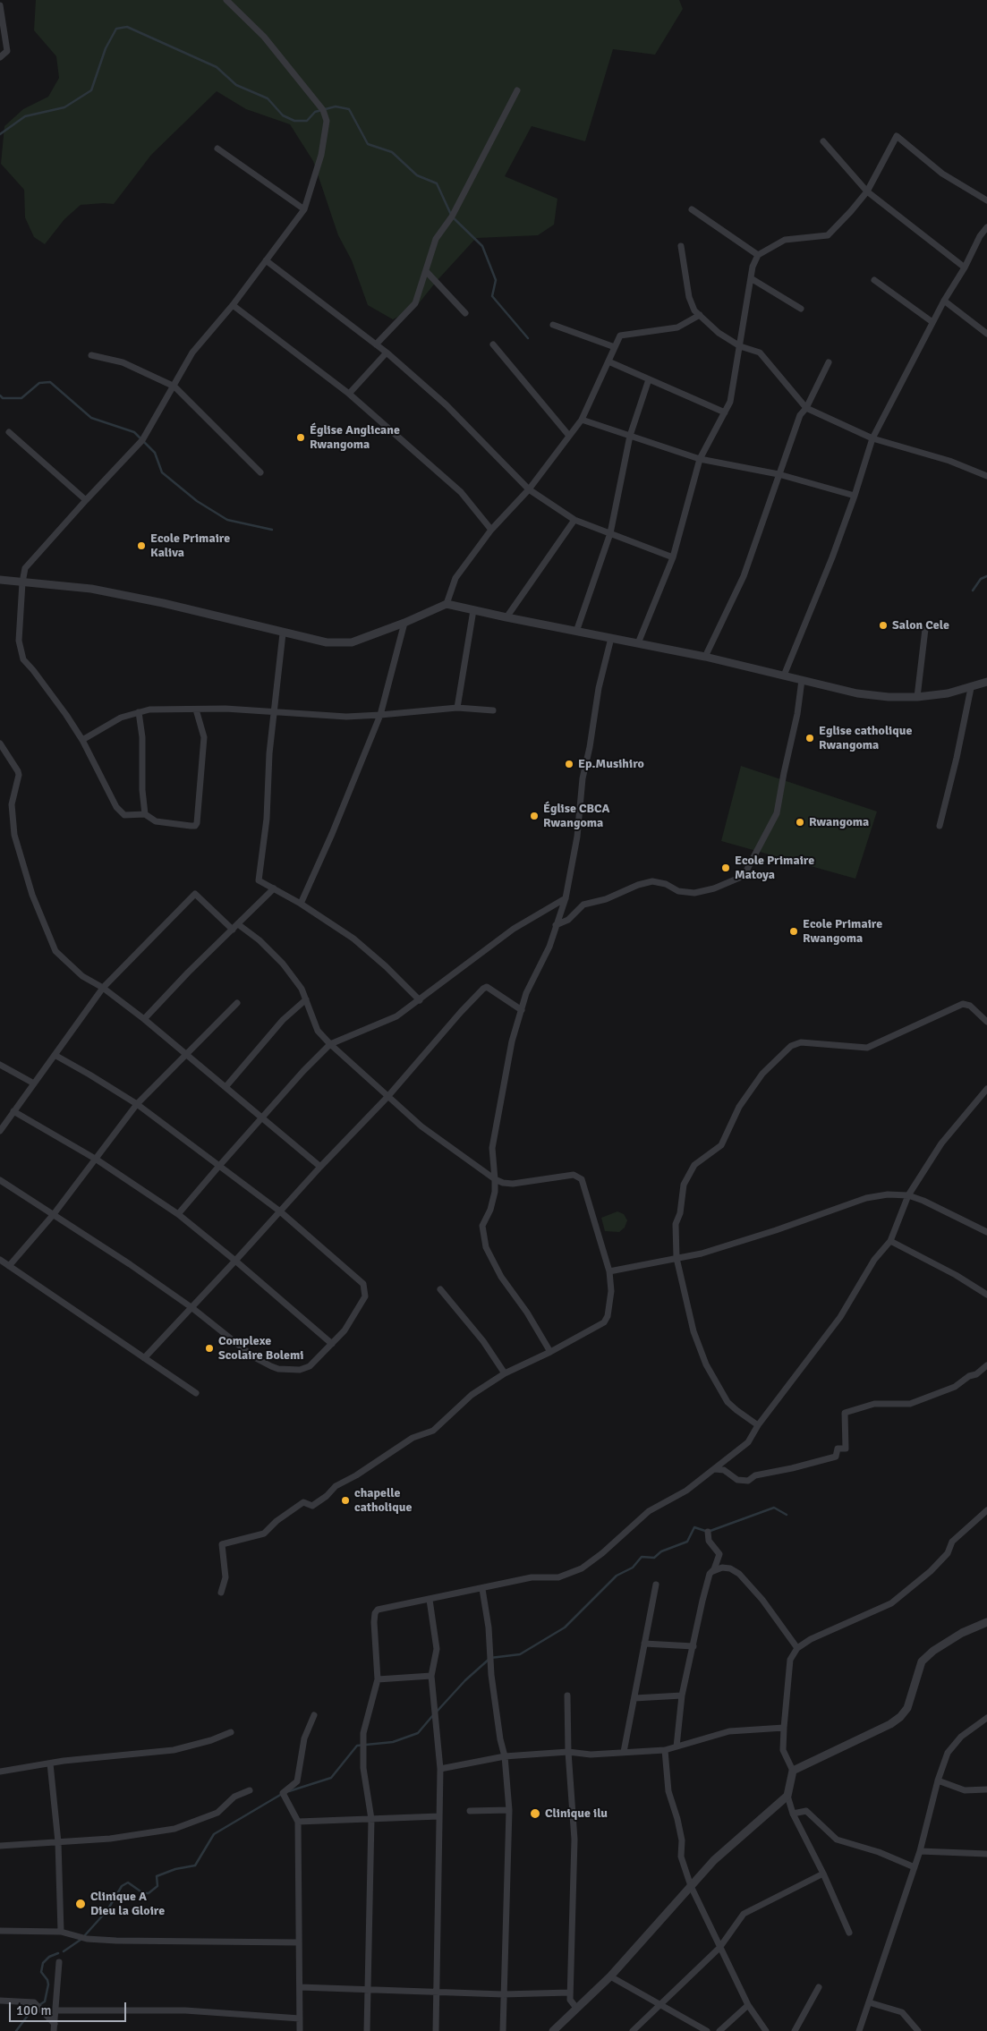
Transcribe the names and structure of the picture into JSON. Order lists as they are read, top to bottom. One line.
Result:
{"places":["Église Anglicane Rwangoma","Ecole Primaire Kaliva","Salon Cele","Eglise catholique Rwangoma","Ep.Musihiro","Église CBCA Rwangoma","Rwangoma","Ecole Primaire Matoya","Ecole Primaire Rwangoma","Complexe Scolaire Bolemi","chapelle catholique","Clinique ilu","Clinique A Dieu la Gloire"],"scale_bar":"100 m"}
